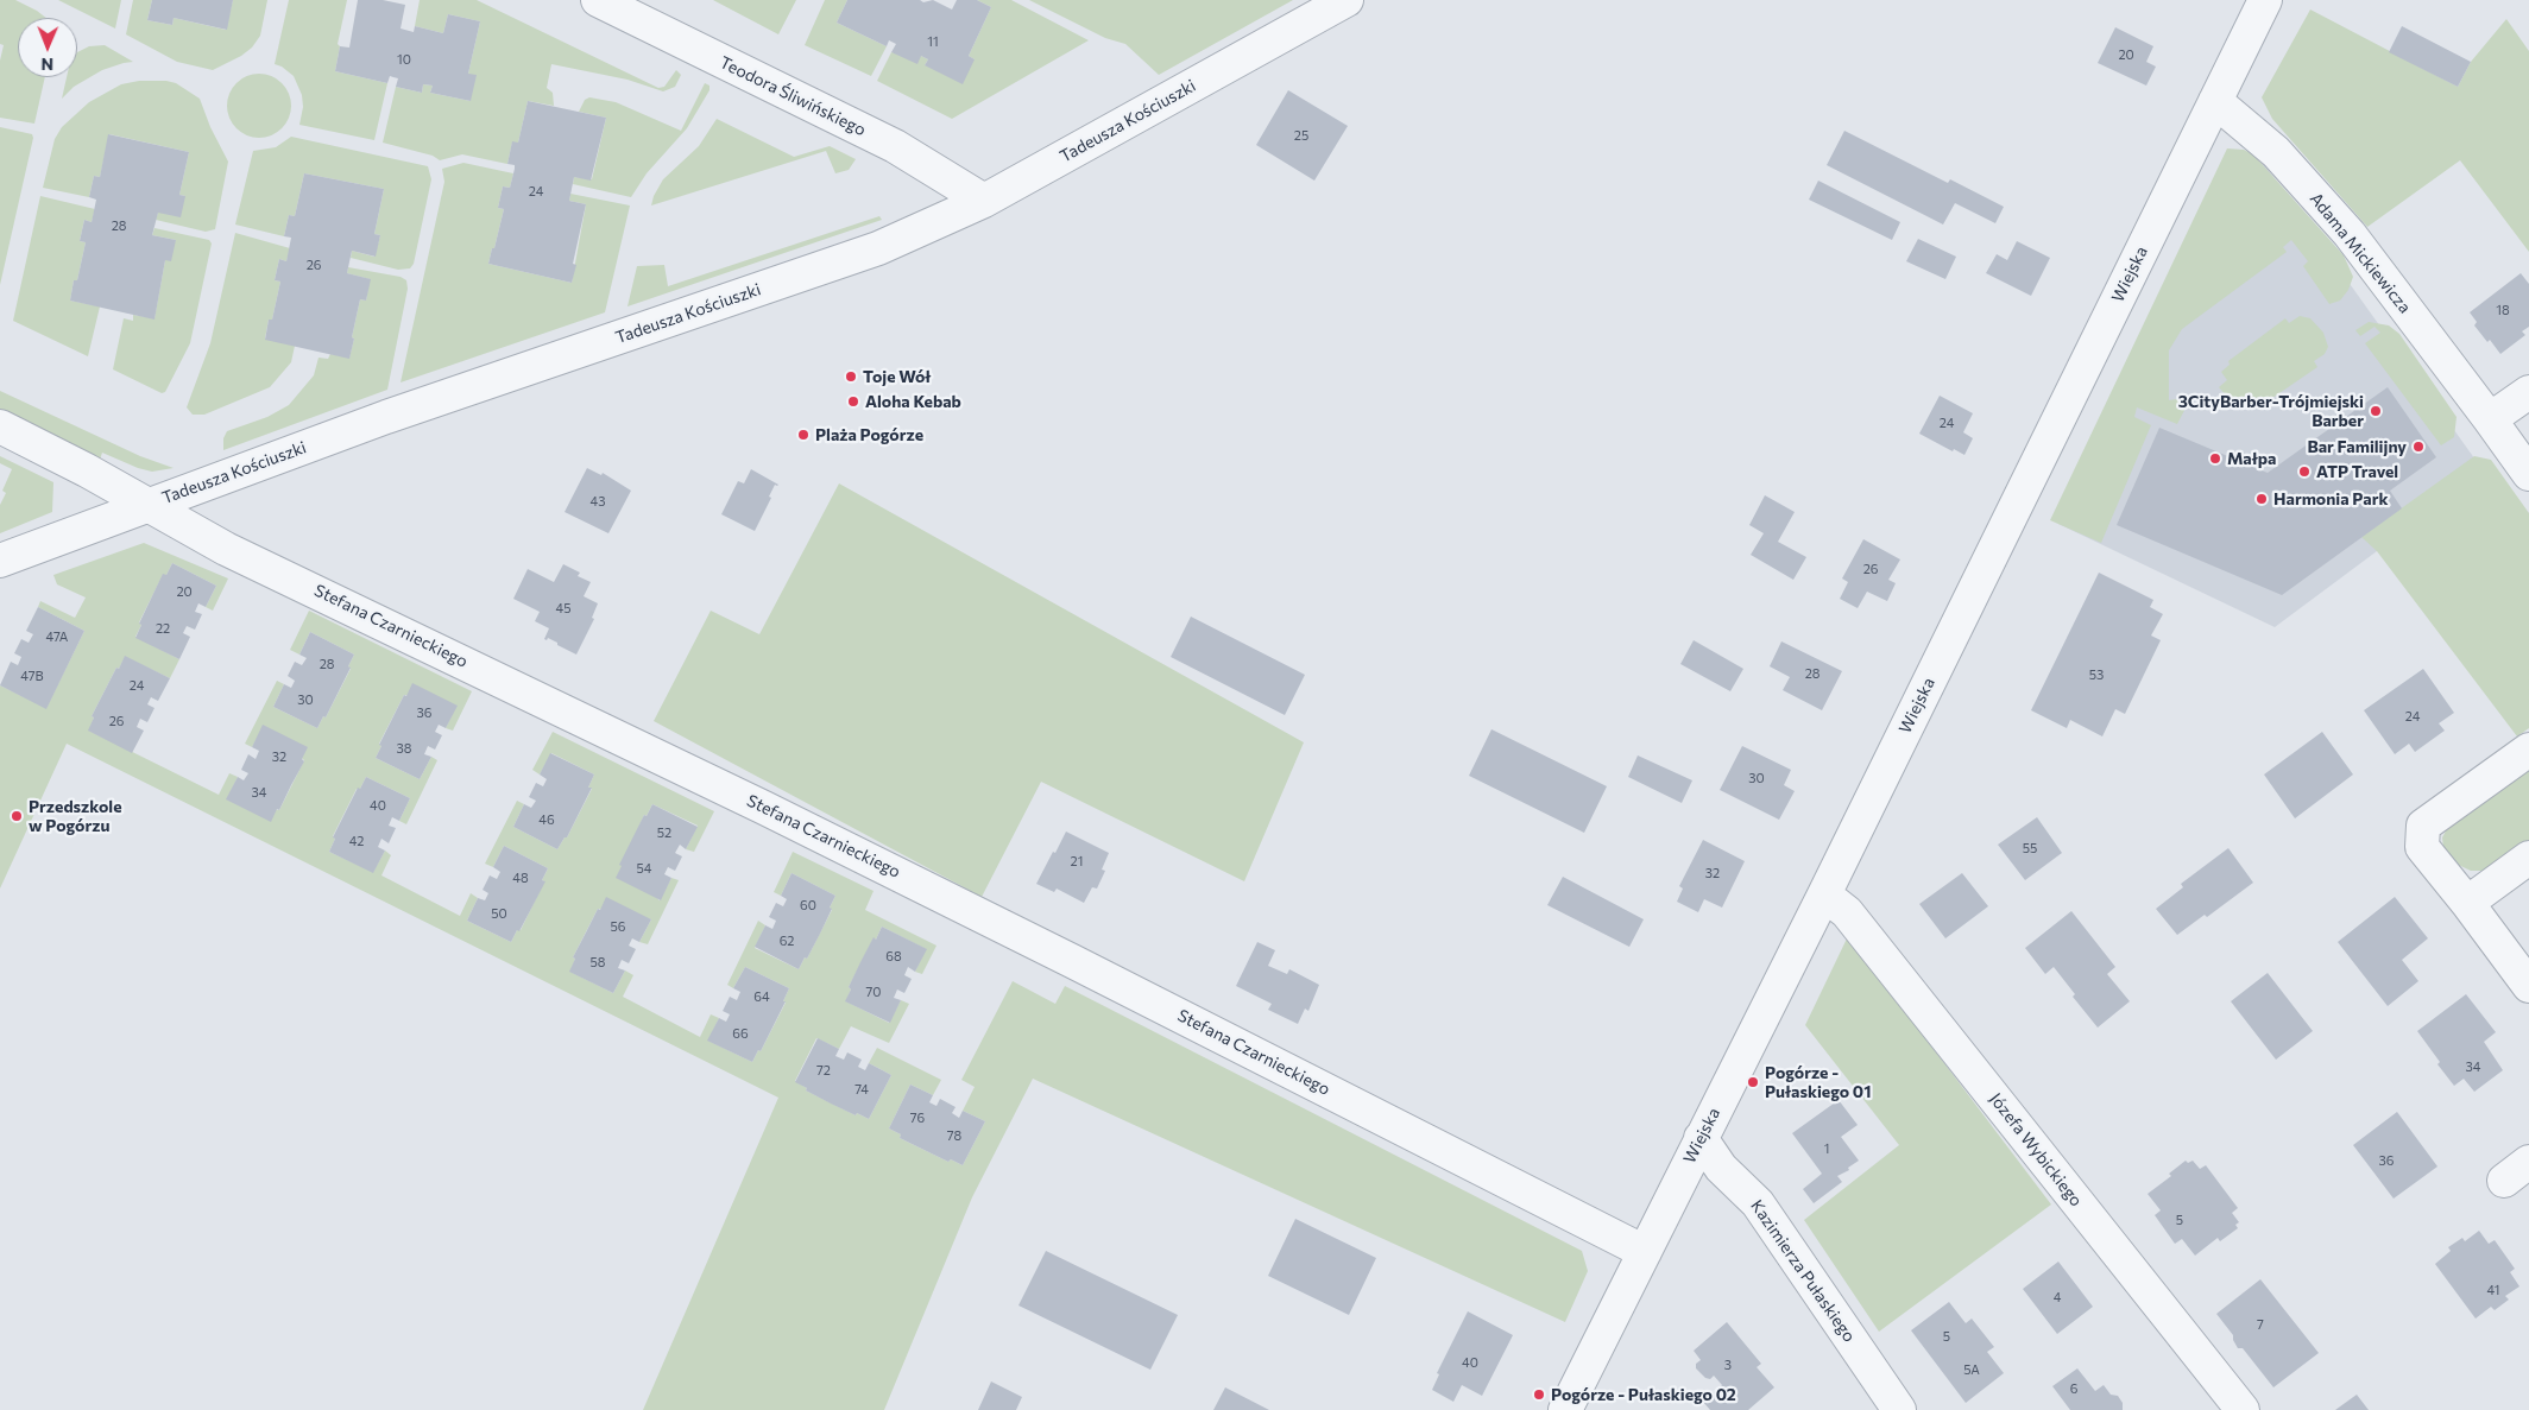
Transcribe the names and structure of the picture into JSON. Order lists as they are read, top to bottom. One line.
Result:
{"streets":{"street":["Teodora Śliwińskiego","Tadeusza Kościuszki","Adama Mickiewicza","Wiejska","Stefana Czarnieckiego","Józefa Wybickiego","Kazimierza Pułaskiego"]},"crossings":[["Teodora Śliwińskiego","Tadeusza Kościuszki"],["Tadeusza Kościuszki","Stefana Czarnieckiego"],["Adama Mickiewicza","Wiejska"],["Wiejska","Stefana Czarnieckiego"],["Wiejska","Józefa Wybickiego"],["Wiejska","Kazimierza Pułaskiego"]],"places":["Toje Wół","Aloha Kebab","3CityBarber-Trójmiejski Barber","Plaża Pogórze","Bar Familijny","Małpa","ATP Travel","Harmonia Park","Przedszkole w Pogórzu","Pogórze - Pułaskiego 01","Pogórze - Pułaskiego 02"],"house_numbers":["11","20","10","25","24","28","26","18","24","43","26","20","45","22","47A","28","28","53","47B","24","30","36","24","26","38","32","30","34","40","46","52","42","55","21","54","32","48","60","50","56","62","68","58","70","64","66","34","72","74","76","78","1","36","5","41","4","7","5","40","3","5A","6"],"north":"bottom"}
